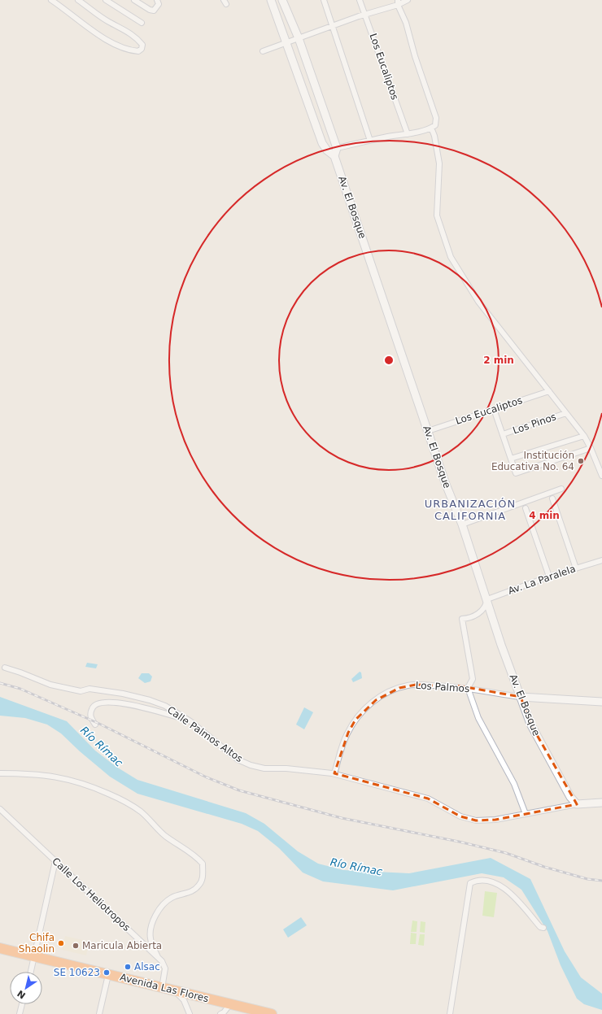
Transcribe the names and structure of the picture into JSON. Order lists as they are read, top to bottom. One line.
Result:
{"streets":{"highway":["Avenida Las Flores"],"street":["Los Eucaliptos","Av. El Bosque","Los Pinos","Av. La Paralela","Los Palmos","Calle Palmos Altos","Calle Los Heliotropos"]},"crossings":[["Los Eucaliptos","Av. El Bosque"],["Av. El Bosque","Av. La Paralela"],["Av. El Bosque","Los Palmos"],["Av. El Bosque","Calle Palmos Altos"],["Los Palmos","Calle Palmos Altos"],["Calle Los Heliotropos","Avenida Las Flores"]],"districts":["URBANIZACIÓN CALIFORNIA"],"water":["Río Rímac"],"places":["Institución Educativa No. 64","Chifa Shaolin","Maricula Abierta","Alsac","SE 10623"],"north":"bottom left","rings":["2 min","4 min"]}
